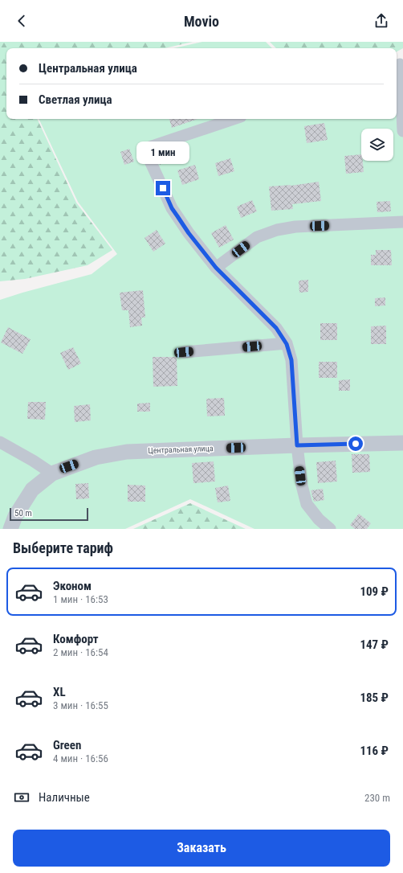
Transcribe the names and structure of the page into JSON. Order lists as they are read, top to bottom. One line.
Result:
{"streets":{"street":["Центральная улица"]},"scale_bar":"50 m","page":{"header":"Movio","banner":["Центральная улица","Светлая улица"],"bubble":"1 мин","scale":"50 m","heading":"Выберите тариф","list":[{"name":"Эконом","note":"1 мин · 16:53","value":"109 ₽"},{"name":"Комфорт","note":"2 мин · 16:54","value":"147 ₽"},{"name":"XL","note":"3 мин · 16:55","value":"185 ₽"},{"name":"Green","note":"4 мин · 16:56","value":"116 ₽"}],"pay":["Наличные","230 m"],"buttons":"Заказать"}}
